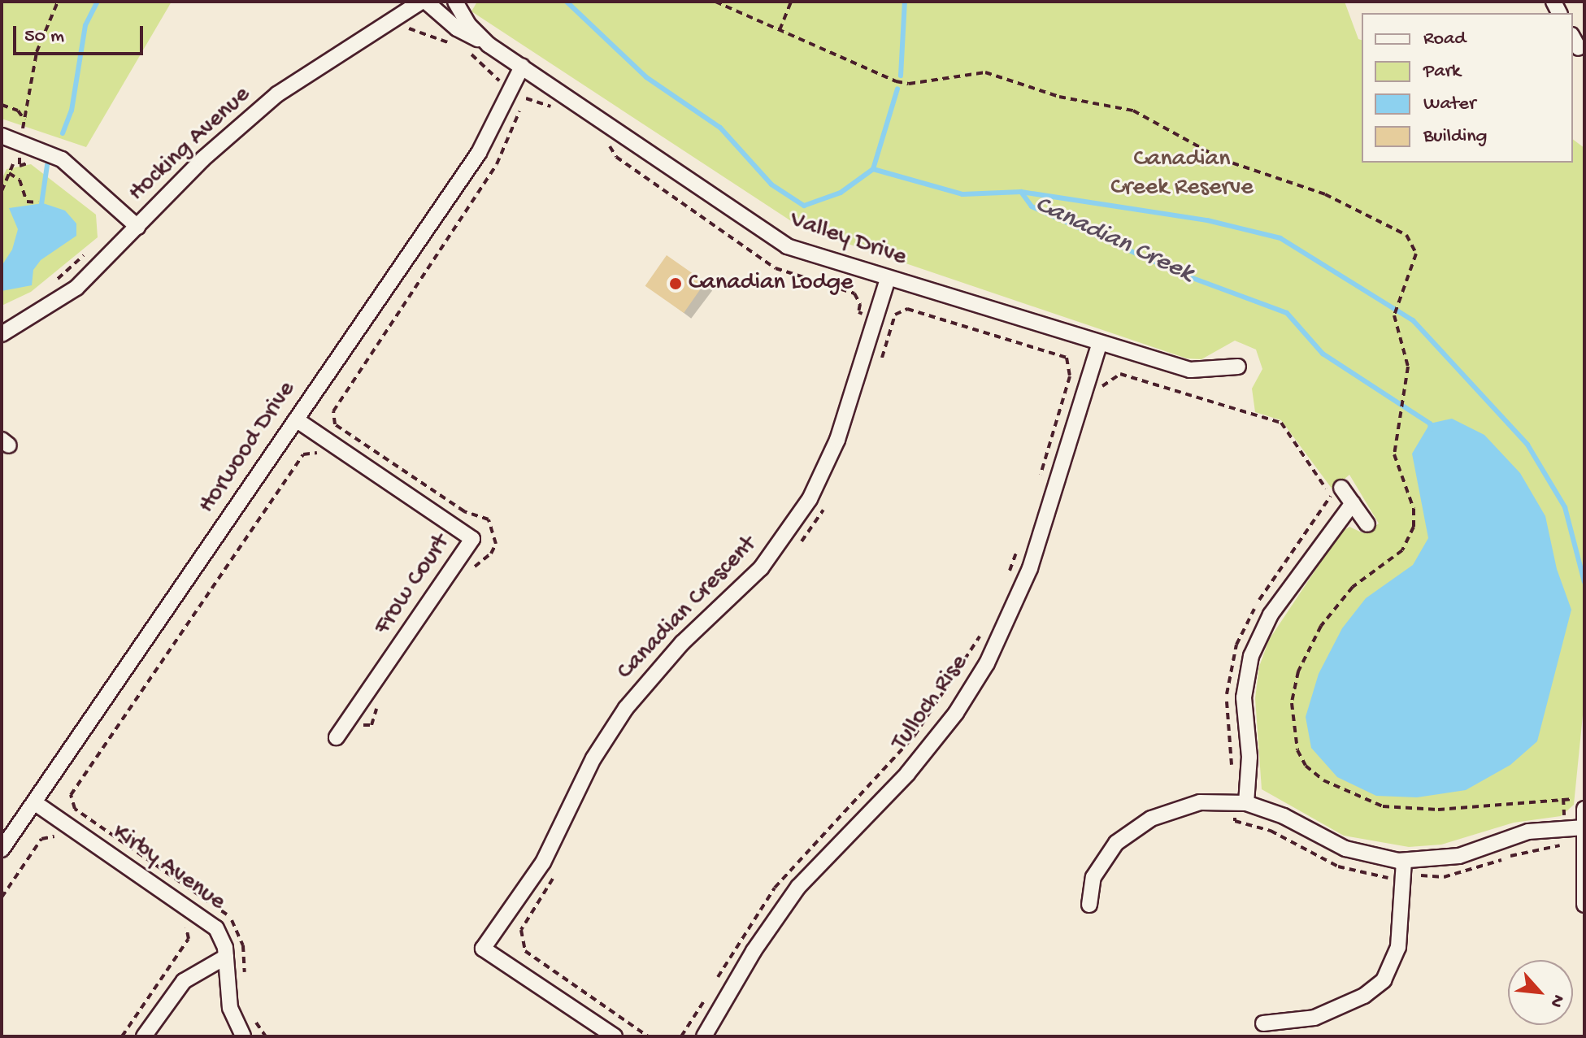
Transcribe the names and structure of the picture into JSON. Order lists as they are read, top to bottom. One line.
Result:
{"streets":{"street":["Hocking Avenue","Valley Drive","Horwood Drive","Frow Court","Canadian Crescent","Tulloch Rise","Kirby Avenue"]},"crossings":[["Hocking Avenue","Valley Drive"],["Valley Drive","Horwood Drive"],["Valley Drive","Canadian Crescent"],["Valley Drive","Tulloch Rise"],["Horwood Drive","Frow Court"],["Horwood Drive","Kirby Avenue"]],"water":["Canadian Creek"],"parks":["Canadian Creek Reserve"],"places":["Canadian Lodge"],"legend":["Road","Park","Water","Building"],"scale_bar":"50 m","north":"bottom right"}
